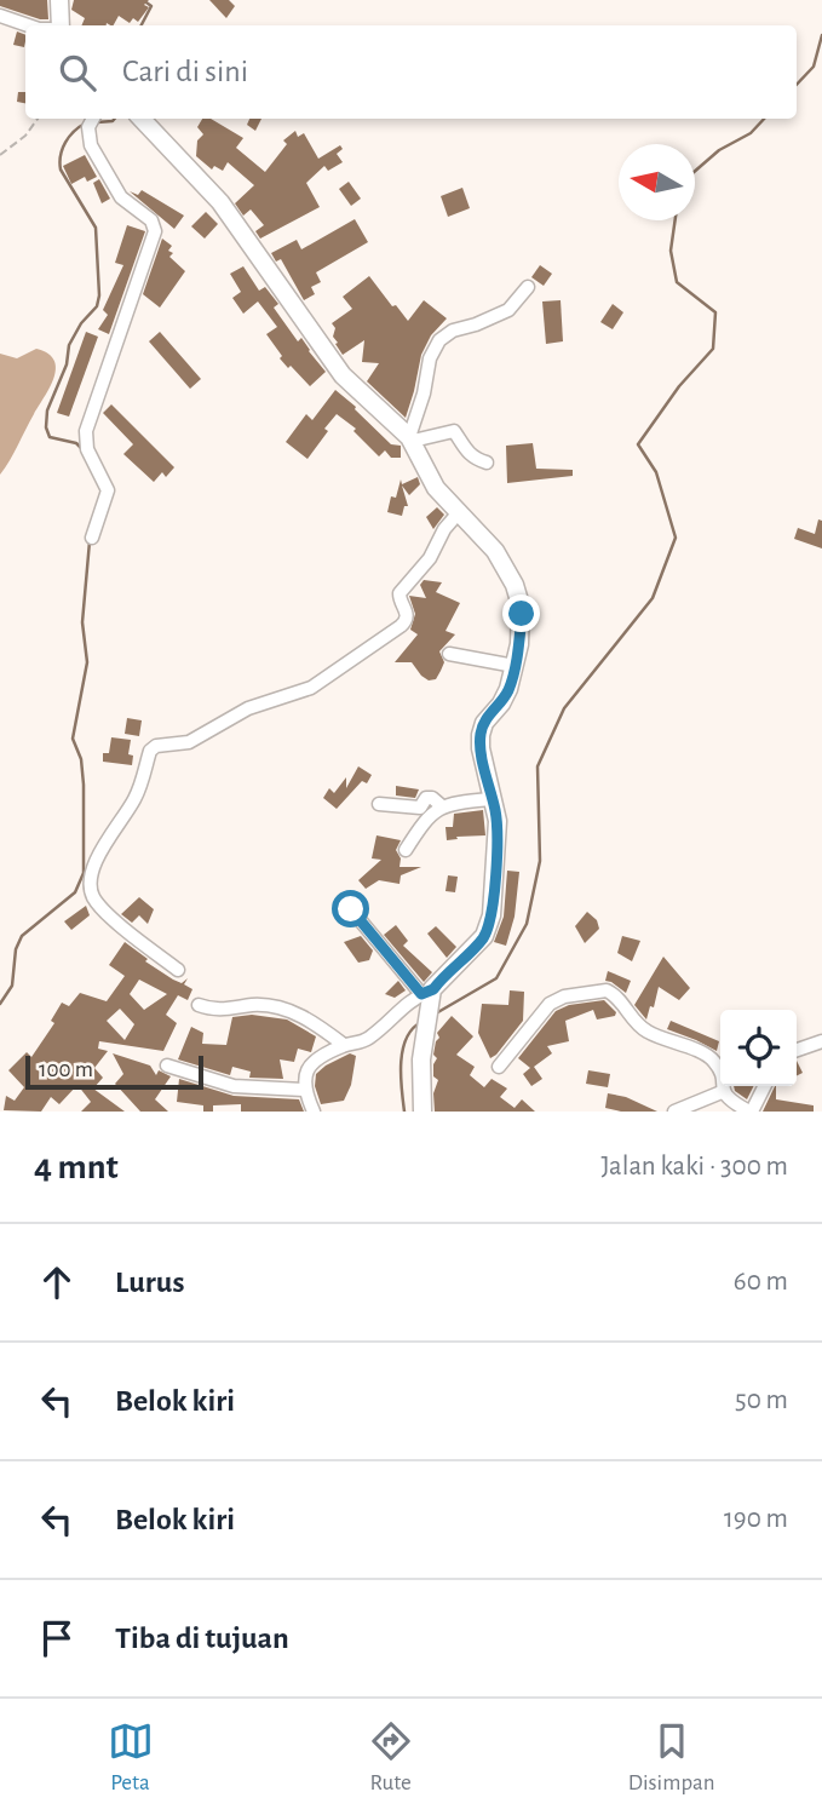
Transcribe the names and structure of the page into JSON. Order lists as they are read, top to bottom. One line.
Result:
{"scale_bar":"100 m","north":"left","page":{"search":"Cari di sini","scale":"100 m","heading":["4 mnt","Jalan kaki · 300 m"],"list":[["Lurus","60 m"],["Belok kiri","50 m"],["Belok kiri","190 m"],"Tiba di tujuan"],"nav":["Peta","Rute","Disimpan"]}}
